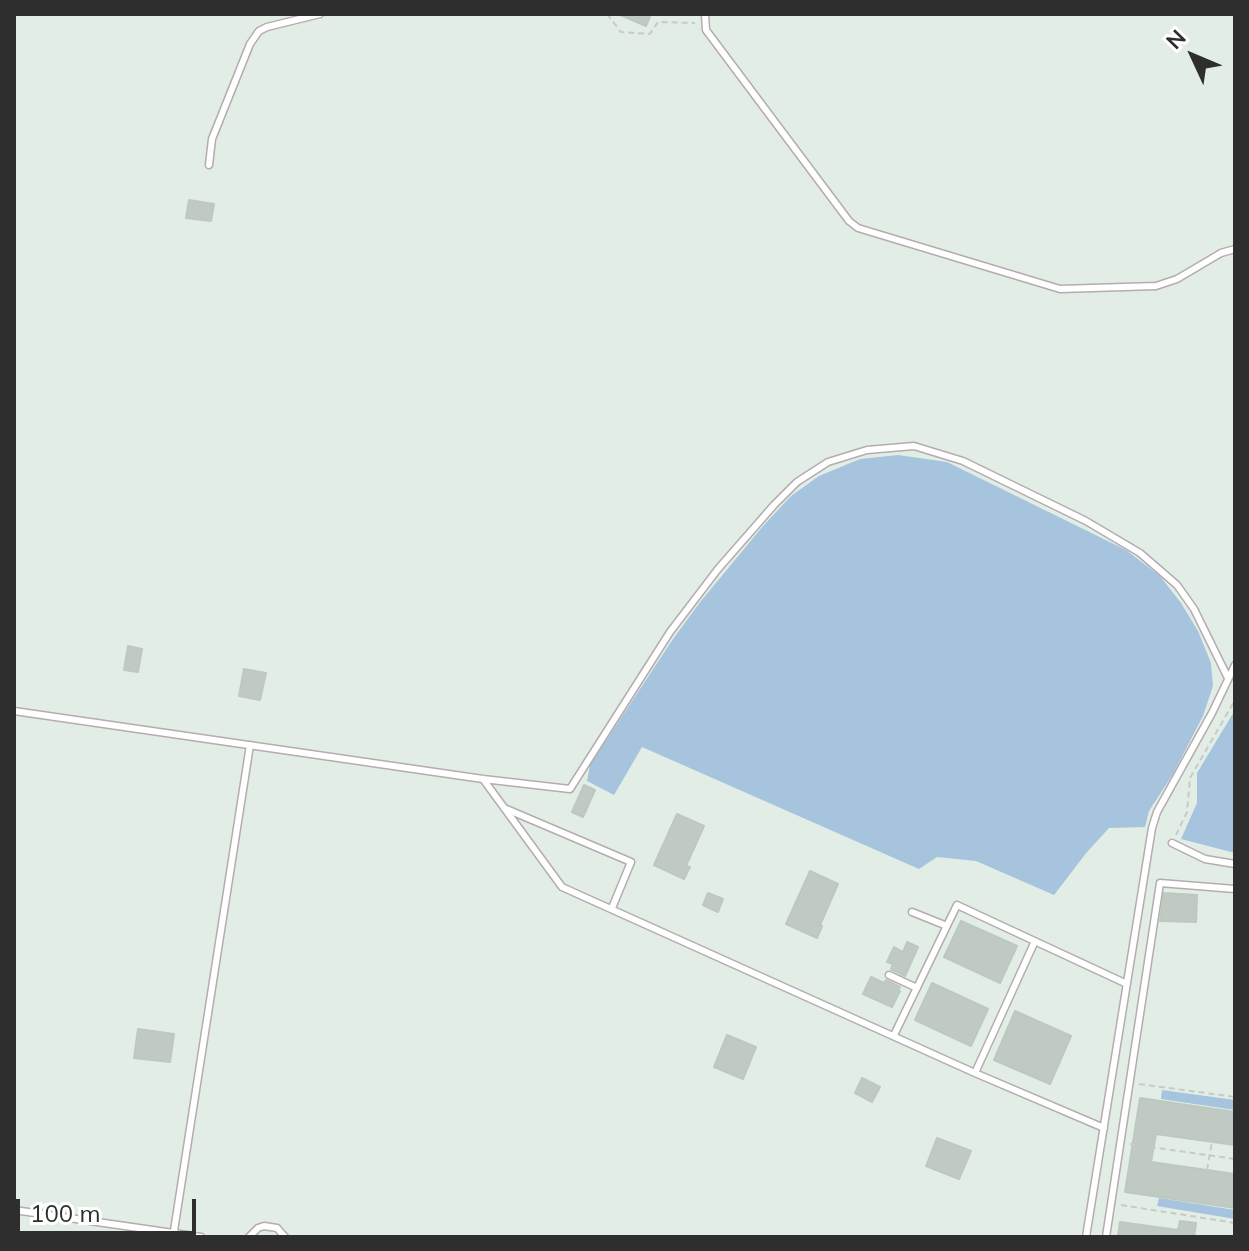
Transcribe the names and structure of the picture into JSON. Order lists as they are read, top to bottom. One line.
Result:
{"scale_bar":"100 m","north":"top left"}
